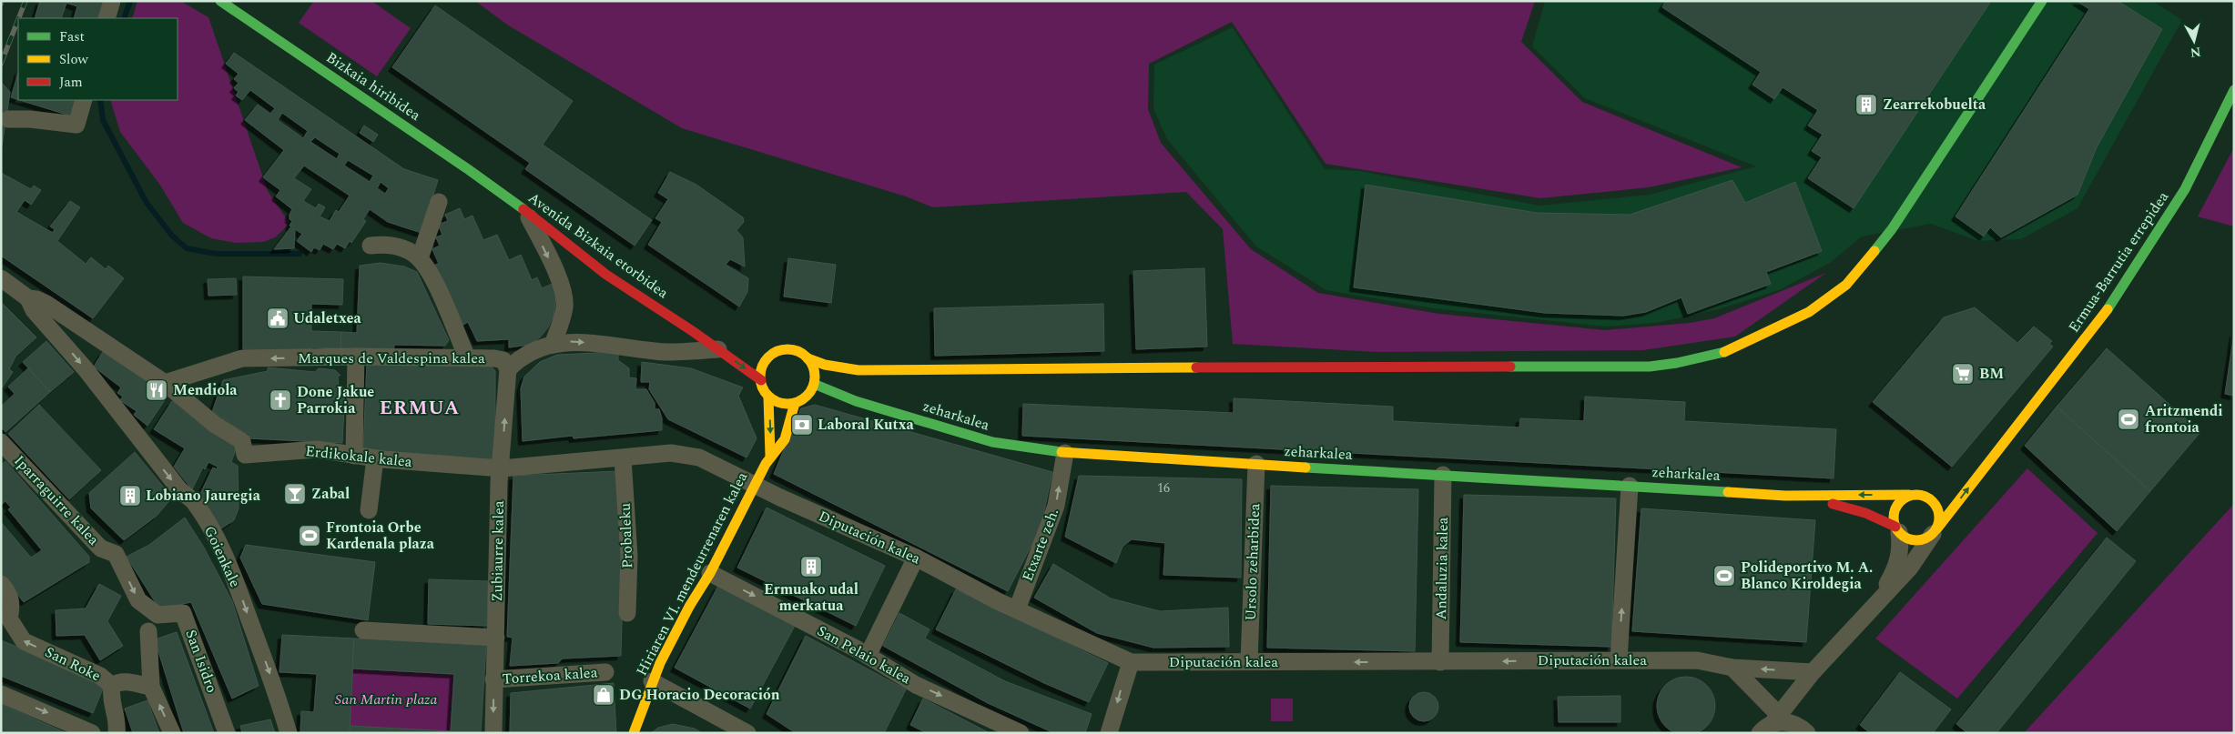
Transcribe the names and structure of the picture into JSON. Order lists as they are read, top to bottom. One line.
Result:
{"streets":{"street":["Bizkaia hiribidea","Avenida Bizkaia etorbidea","Ermua-Barrutia errepidea","Marques de Valdespina kalea","zeharkalea","Erdikokale kalea","Iparraguirre kalea","Probaleku","Diputación kalea","Etxarte zeh.","Zubiaurre kalea","Goienkale","Ursolo zeharbidea","Andaluzia kalea","Hiriaren VI. mendeurrenaren kalea","San Pelaio kalea","San Isidro","San Roke","Torrekoa kalea"]},"crossings":[["Bizkaia hiribidea","Avenida Bizkaia etorbidea"],["Ermua-Barrutia errepidea","zeharkalea"],["Marques de Valdespina kalea","Erdikokale kalea"],["Marques de Valdespina kalea","Zubiaurre kalea"],["zeharkalea","Etxarte zeh."],["zeharkalea","Ursolo zeharbidea"],["zeharkalea","Andaluzia kalea"],["zeharkalea","Hiriaren VI. mendeurrenaren kalea"],["Erdikokale kalea","Zubiaurre kalea"],["Iparraguirre kalea","San Isidro"],["Diputación kalea","Etxarte zeh."],["Diputación kalea","Ursolo zeharbidea"],["Diputación kalea","Andaluzia kalea"],["Diputación kalea","Hiriaren VI. mendeurrenaren kalea"],["Zubiaurre kalea","Torrekoa kalea"],["Hiriaren VI. mendeurrenaren kalea","San Pelaio kalea"]],"one_way":["Marques de Valdespina kalea","Diputación kalea","Etxarte zeh.","Goienkale"],"districts":["ERMUA"],"parks":["San Martin plaza"],"places":{"building":["Zearrekobuelta","Lobiano Jauregia","Ermuako udal merkatua"],"public building":["Udaletxea"],"supermarket":["BM"],"restaurant":["Mendiola"],"church":["Done Jakue Parrokia"],"sports":["Aritzmendi frontoia","Frontoia Orbe Kardenala plaza","Polideportivo M. A. Blanco Kiroldegia"],"bank":["Laboral Kutxa"],"bar":["Zabal"],"shop":["DG Horacio Decoración"]},"house_numbers":["16"],"legend":["Fast","Slow","Jam"],"north":"bottom"}
